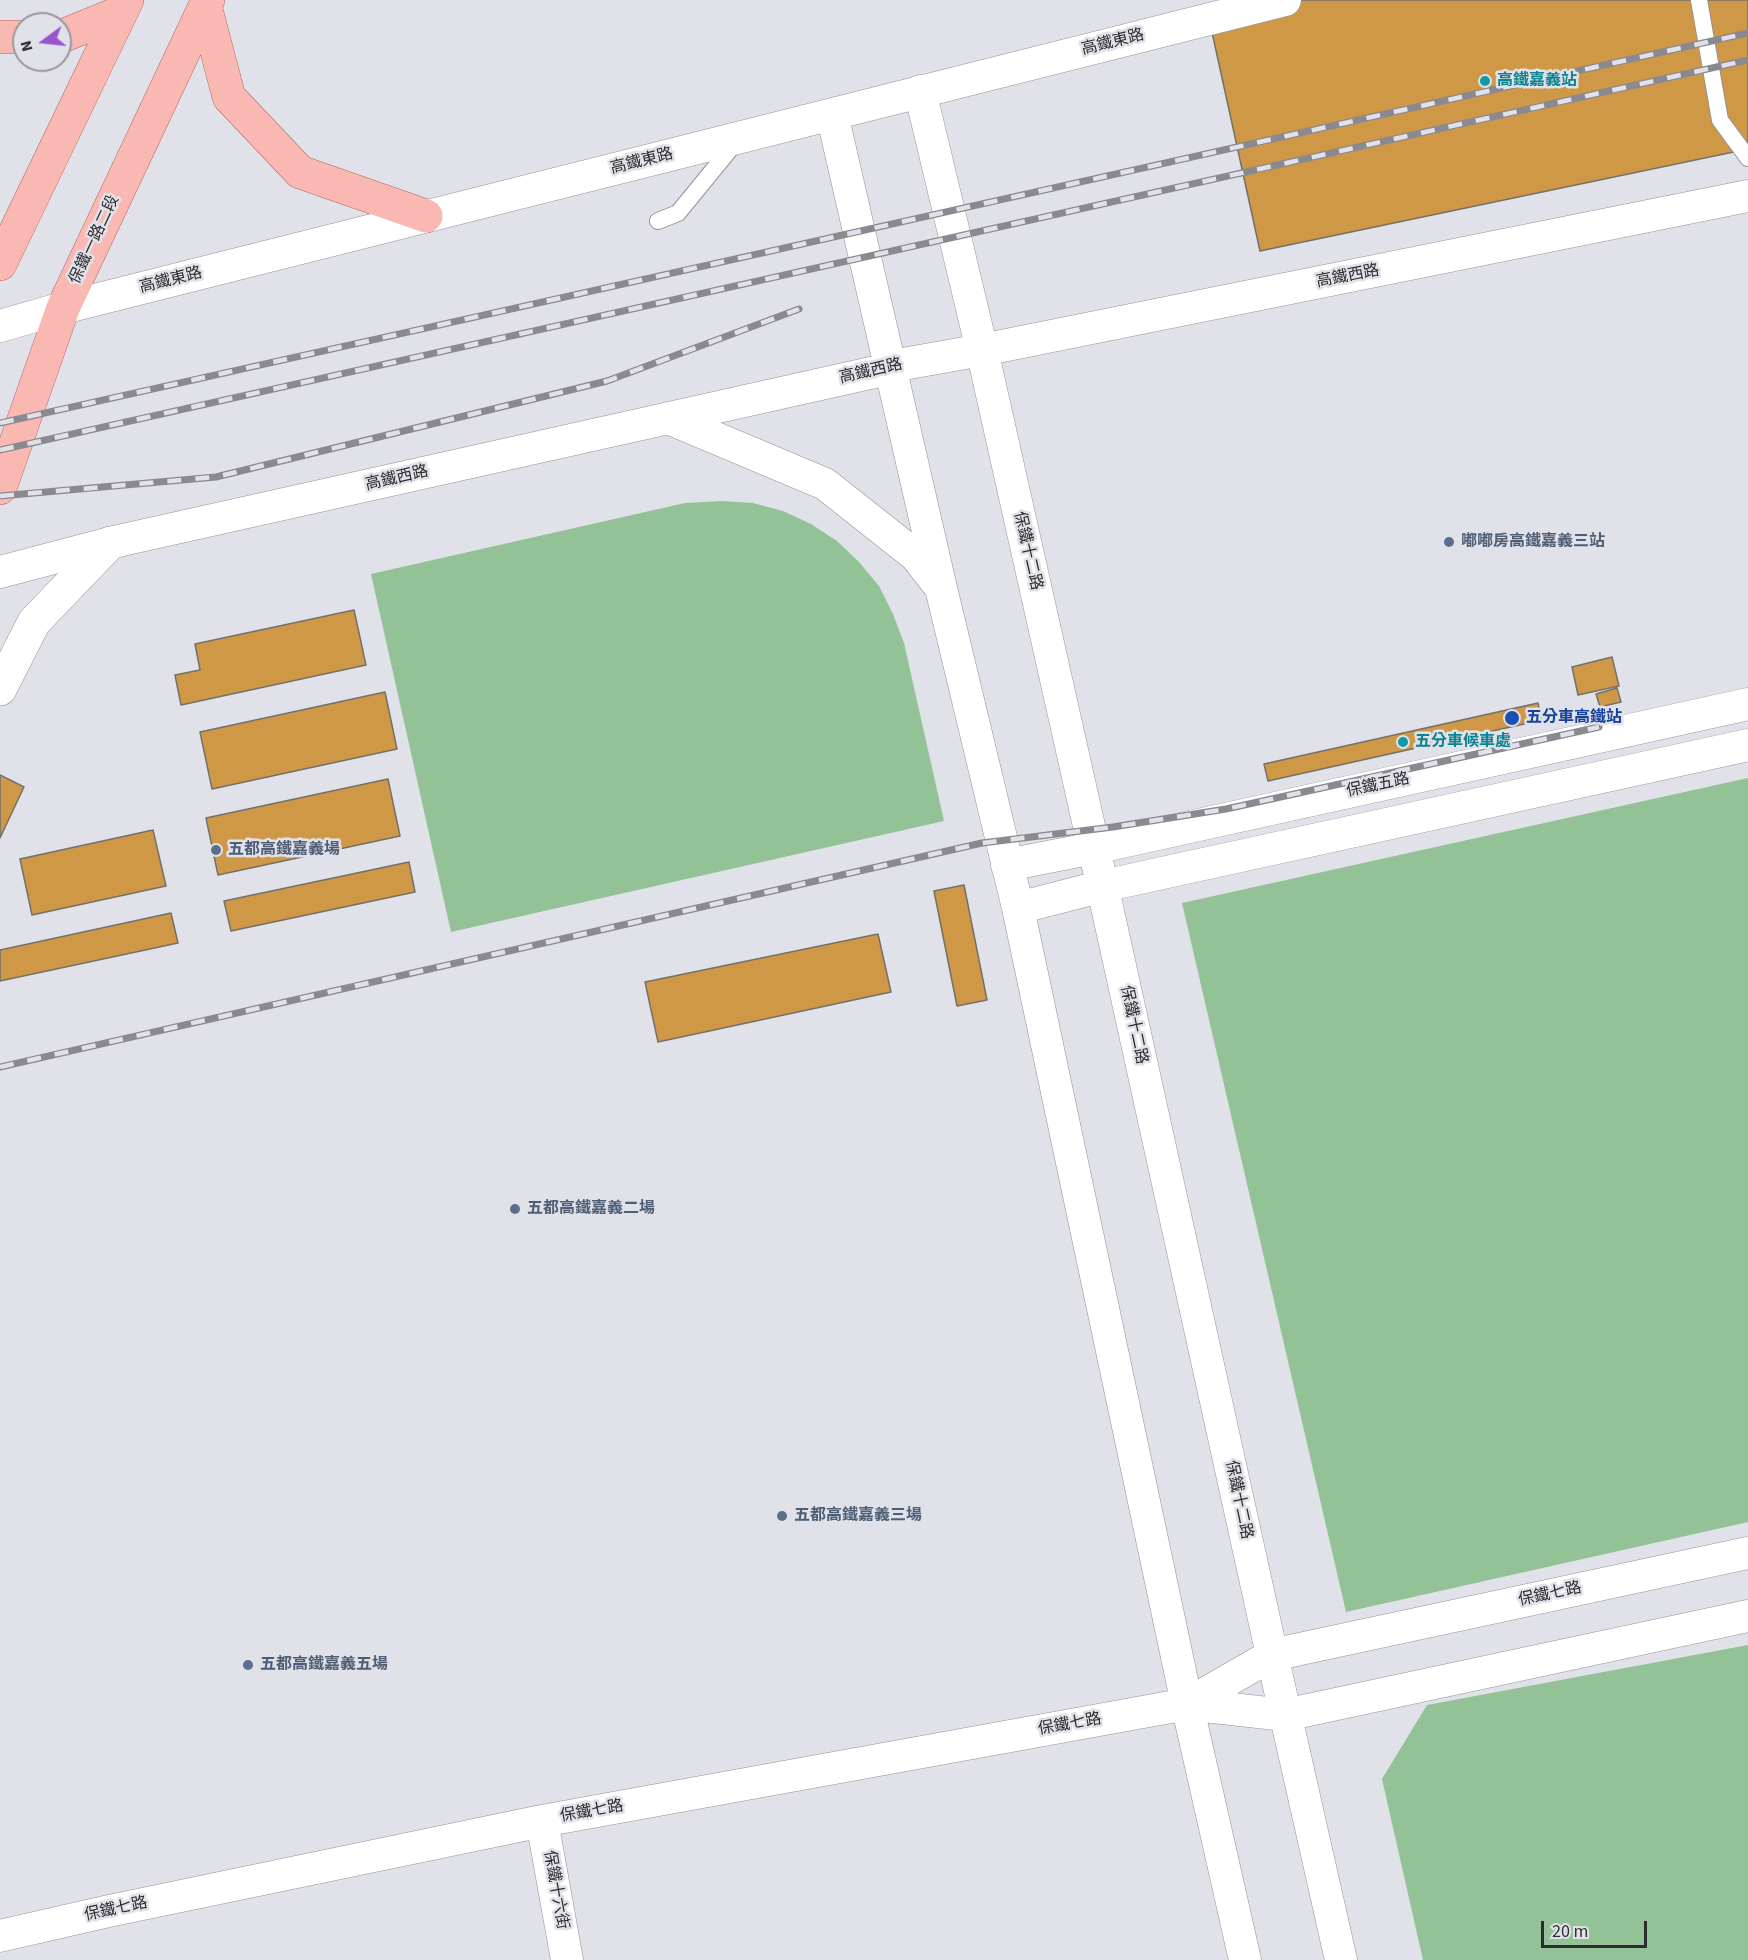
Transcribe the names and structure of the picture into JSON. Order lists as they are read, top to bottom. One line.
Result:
{"streets":{"main road":["保鐵一路二段"],"street":["高鐵東路","高鐵西路","保鐵十二路","保鐵五路","保鐵七路","保鐵十六街"]},"crossings":[["高鐵東路","保鐵一路二段"],["高鐵東路","保鐵十二路"],["高鐵西路","保鐵十二路"],["保鐵十二路","保鐵五路"],["保鐵十二路","保鐵七路"],["保鐵七路","保鐵十六街"]],"places":["高鐵嘉義站","嘟嘟房高鐵嘉義三站","五分車高鐵站","五分車候車處","五都高鐵嘉義場","五都高鐵嘉義二場","五都高鐵嘉義三場","五都高鐵嘉義五場"],"scale_bar":"20 m","north":"left"}
